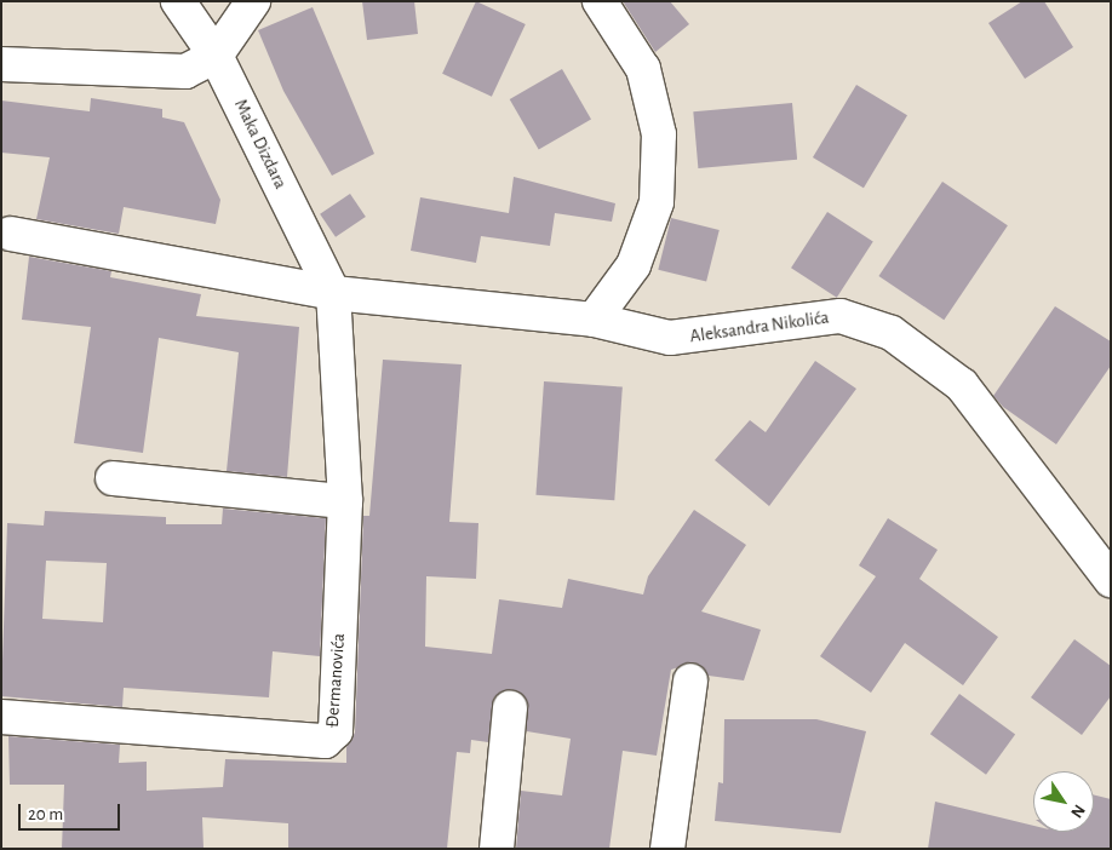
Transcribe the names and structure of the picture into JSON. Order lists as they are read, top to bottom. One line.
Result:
{"streets":{"street":["Maka Dizdara","Aleksandra Nikolića","Đermanovića"]},"crossings":[["Maka Dizdara","Aleksandra Nikolića"],["Maka Dizdara","Đermanovića"],["Aleksandra Nikolića","Đermanovića"]],"scale_bar":"20 m","north":"bottom right"}
